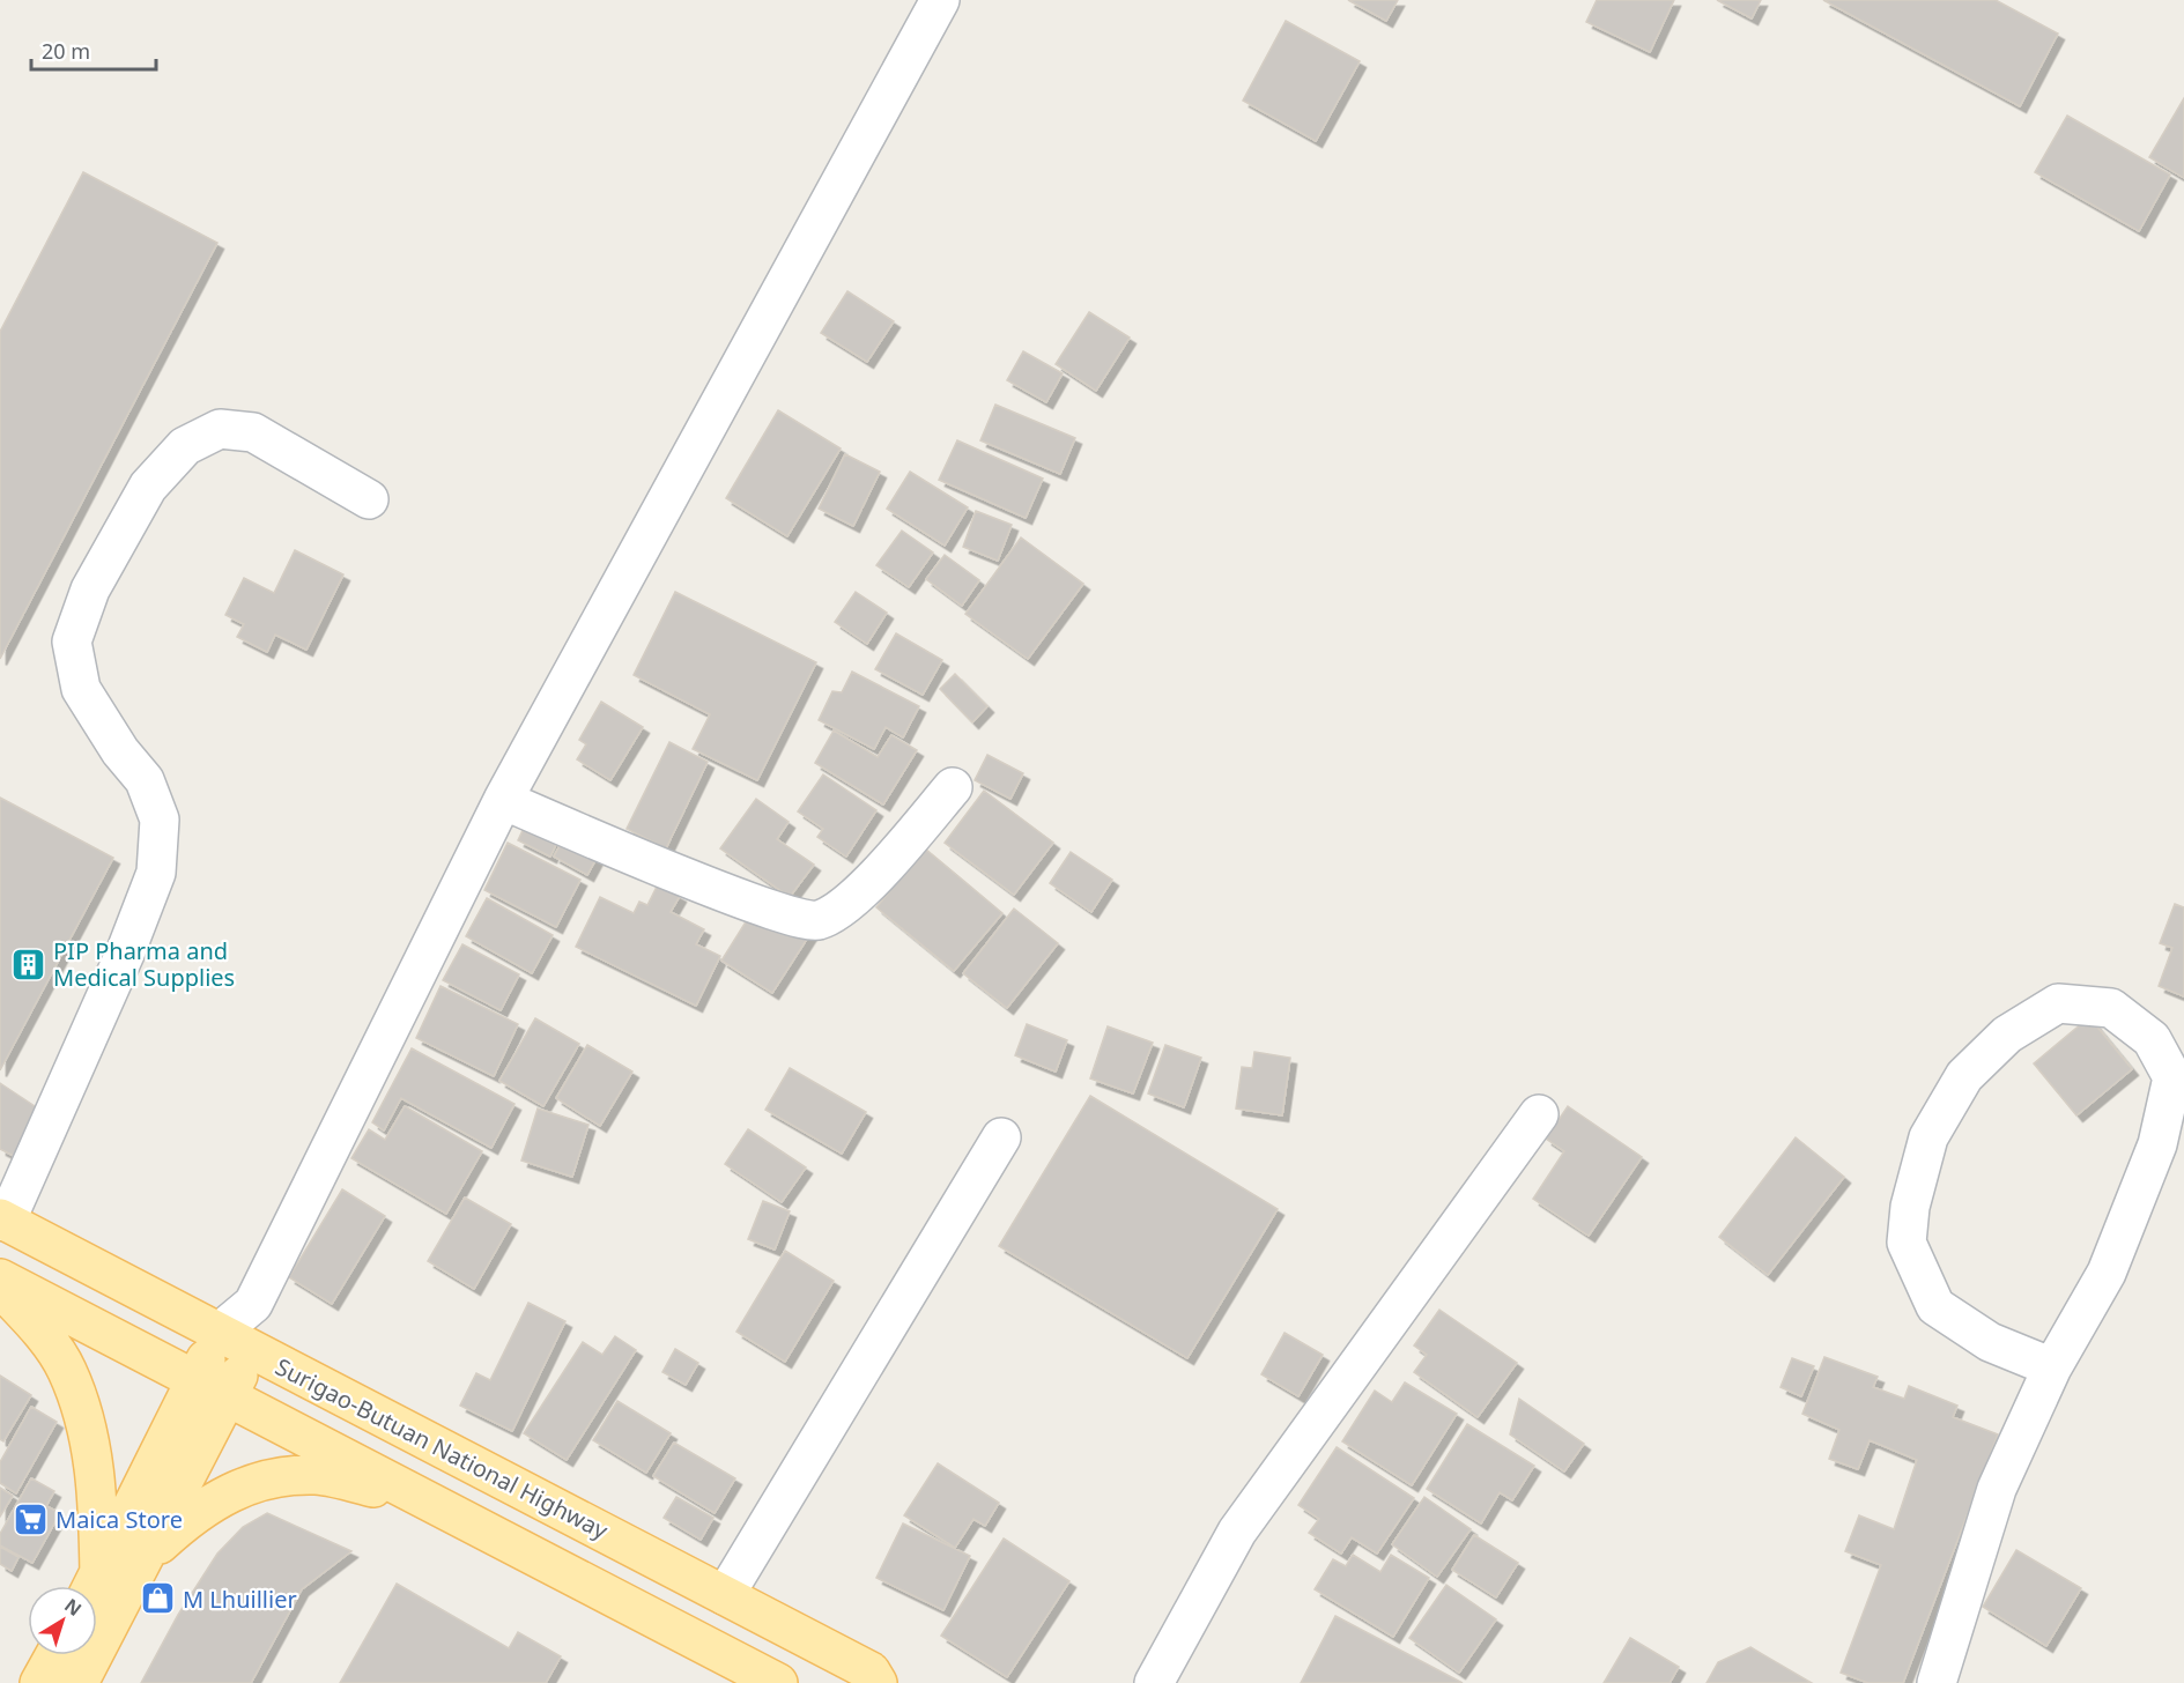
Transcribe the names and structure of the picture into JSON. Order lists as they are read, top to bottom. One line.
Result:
{"streets":{"main road":["Surigao-Butuan National Highway"]},"places":{"building":["PIP Pharma and Medical Supplies"],"supermarket":["Maica Store"],"shop":["M Lhuillier"]},"scale_bar":"20 m","north":"top right"}
